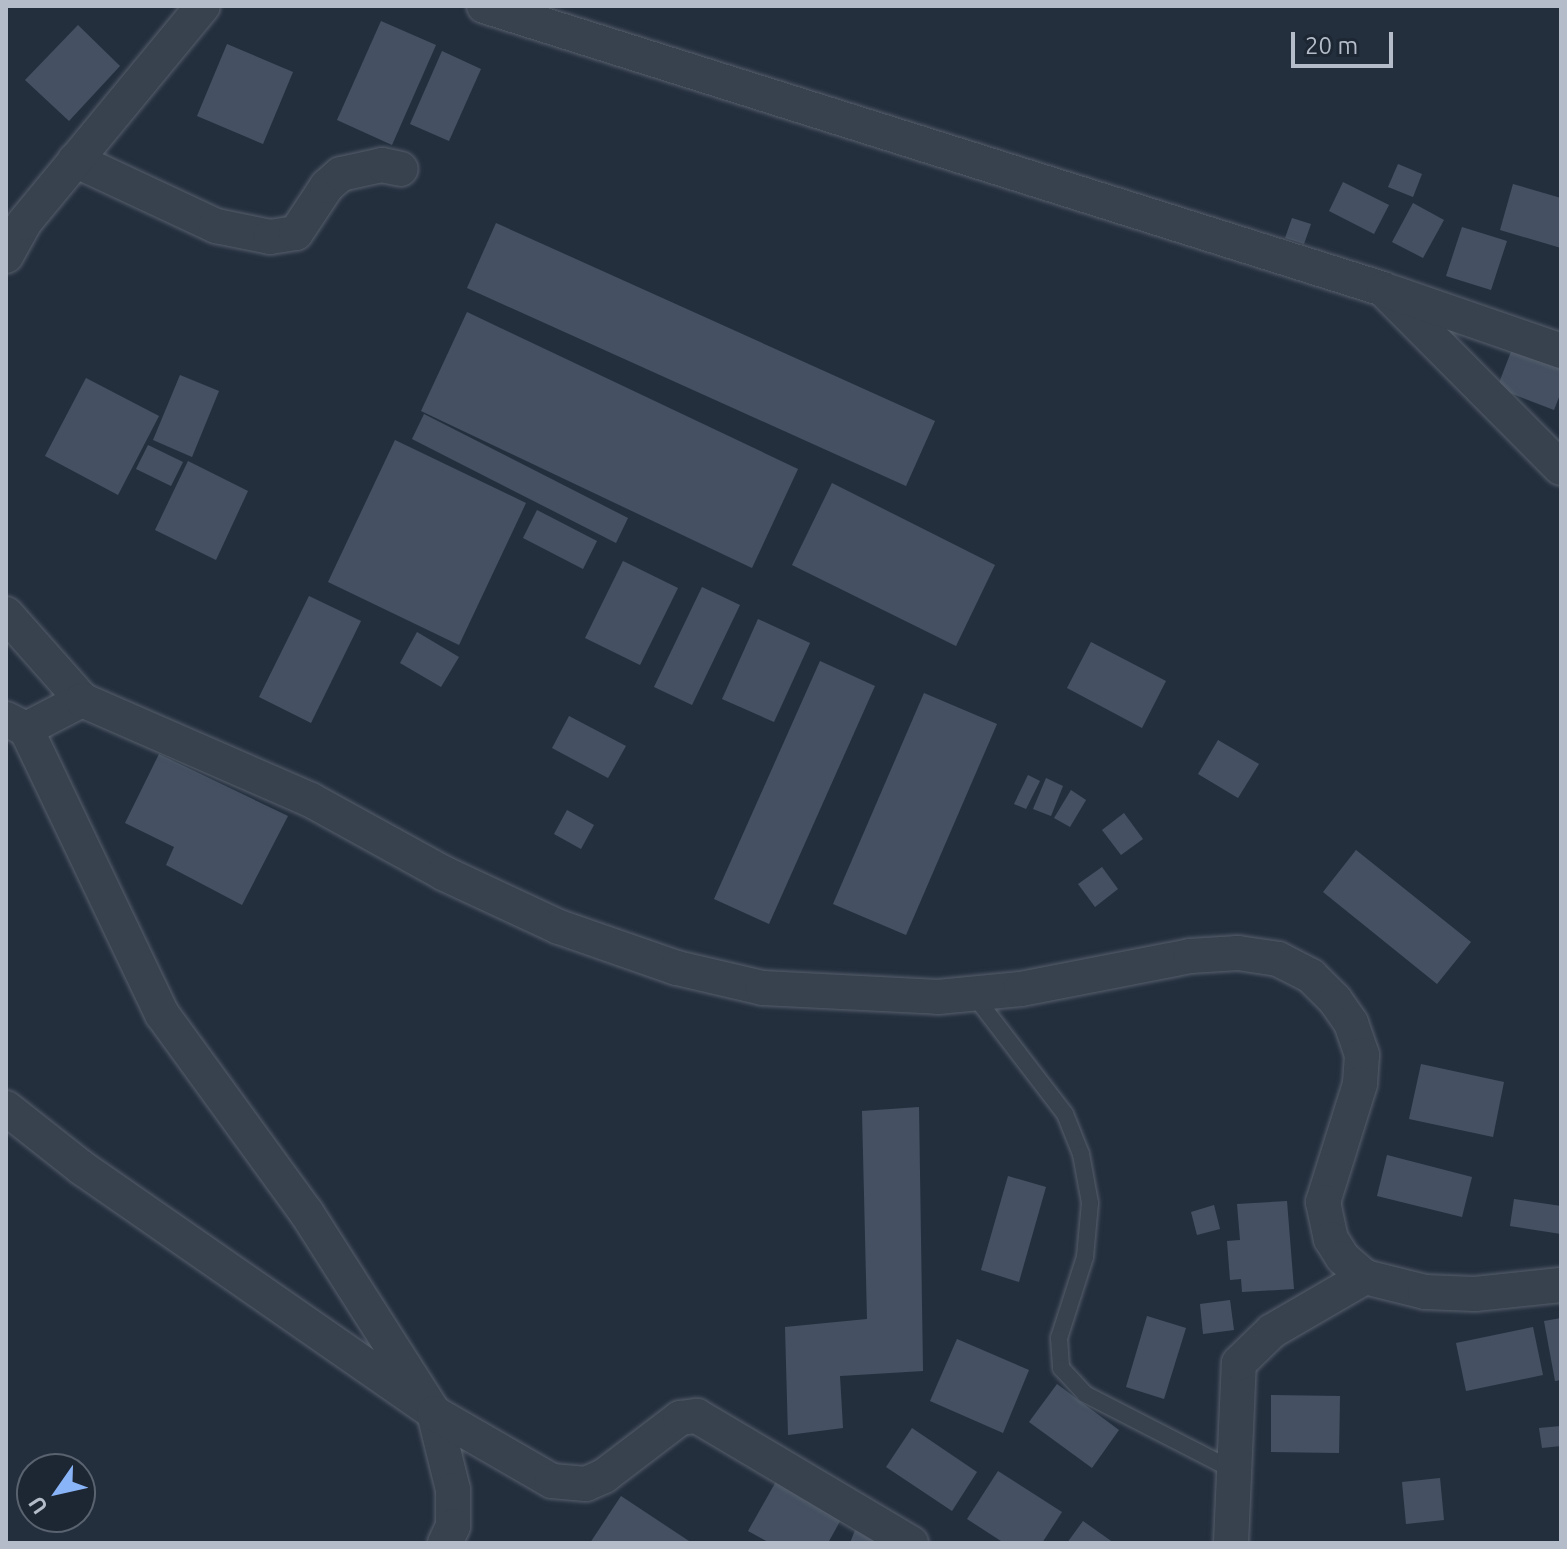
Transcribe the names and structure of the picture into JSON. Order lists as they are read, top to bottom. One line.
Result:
{"scale_bar":"20 m","north":"bottom left"}
